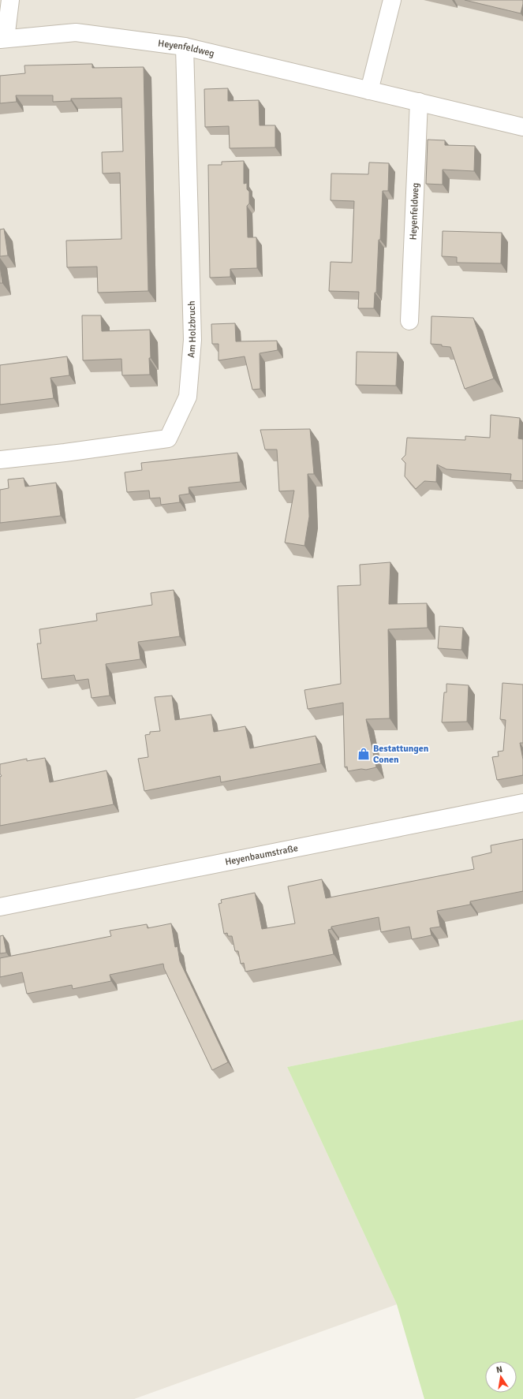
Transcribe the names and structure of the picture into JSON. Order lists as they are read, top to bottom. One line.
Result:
{"streets":{"street":["Heyenfeldweg","Am Holzbruch","Heyenbaumstraße"]},"crossings":[["Heyenfeldweg","Am Holzbruch"]],"places":{"shop":["Bestattungen Conen"]},"north":"top"}
